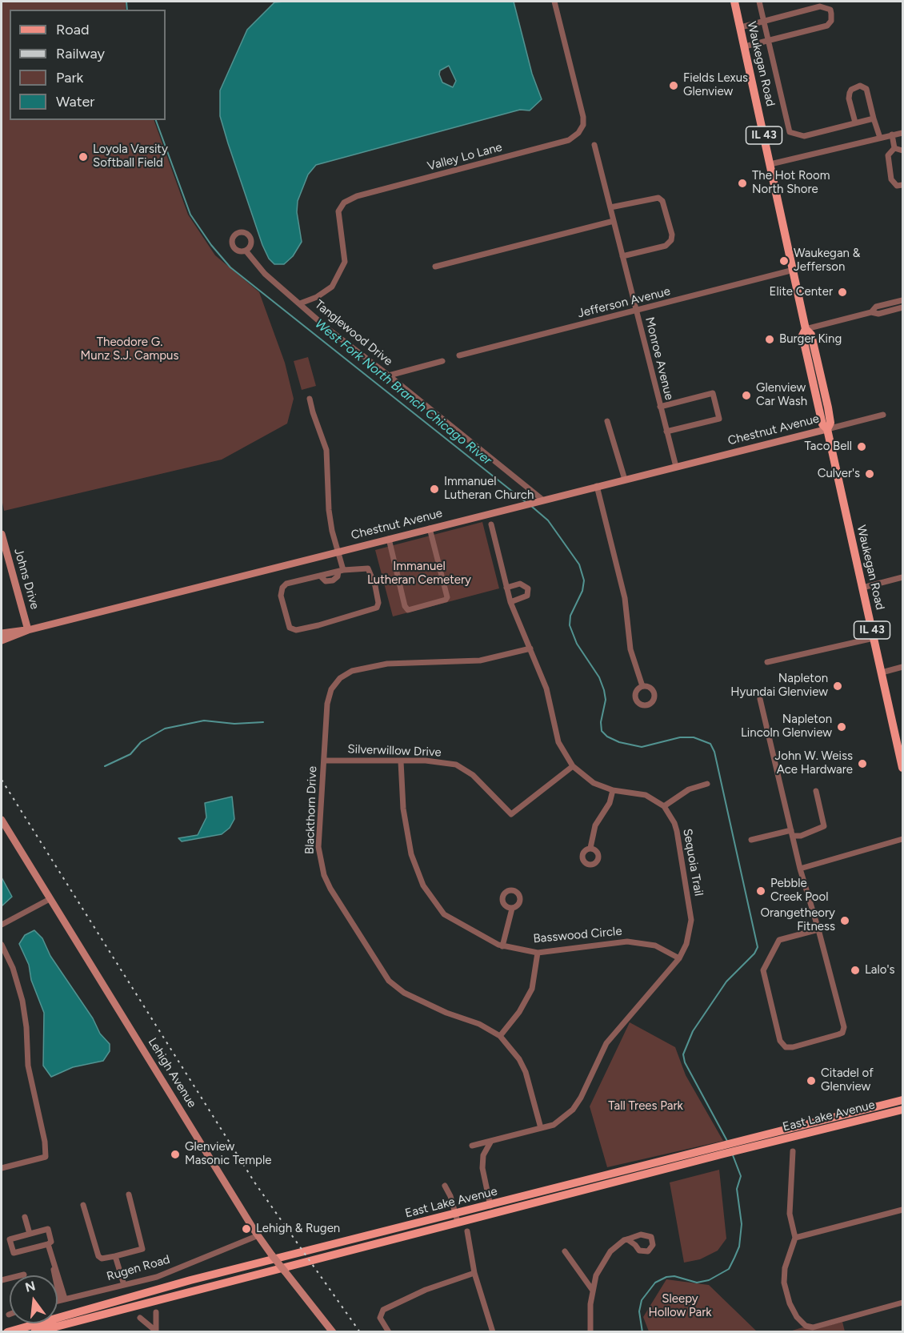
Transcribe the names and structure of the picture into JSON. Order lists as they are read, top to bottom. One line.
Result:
{"streets":{"main road":["Waukegan Road","IL 43","East Lake Avenue"],"street":["Valley Lo Lane","Jefferson Avenue","Tanglewood Drive","Monroe Avenue","Chestnut Avenue","Johns Drive","Silverwillow Drive","Blackthorn Drive","Sequoia Trail","Basswood Circle","Lehigh Avenue","Rugen Road"]},"crossings":[["Waukegan Road","Jefferson Avenue"],["Waukegan Road","Chestnut Avenue"],["Valley Lo Lane","Tanglewood Drive"],["Jefferson Avenue","Monroe Avenue"],["Tanglewood Drive","Chestnut Avenue"],["Monroe Avenue","Chestnut Avenue"],["Chestnut Avenue","Johns Drive"],["Silverwillow Drive","Blackthorn Drive"],["Silverwillow Drive","Basswood Circle"],["Blackthorn Drive","Sequoia Trail"],["Sequoia Trail","Basswood Circle"],["Lehigh Avenue","Rugen Road"]],"water":["West Fork North Branch Chicago River"],"parks":["Theodore G. Munz S.J. Campus","Immanuel Lutheran Cemetery","Tall Trees Park","Sleepy Hollow Park"],"places":["Fields Lexus Glenview","Loyola Varsity Softball Field","The Hot Room North Shore","Waukegan & Jefferson","Elite Center","Burger King","Glenview Car Wash","Taco Bell","Culver's","Immanuel Lutheran Church","Napleton Hyundai Glenview","Napleton Lincoln Glenview","John W. Weiss Ace Hardware","Pebble Creek Pool","Orangetheory Fitness","Lalo's","Citadel of Glenview","Glenview Masonic Temple","Lehigh & Rugen"],"legend":["Road","Railway","Park","Water"],"north":"top"}
